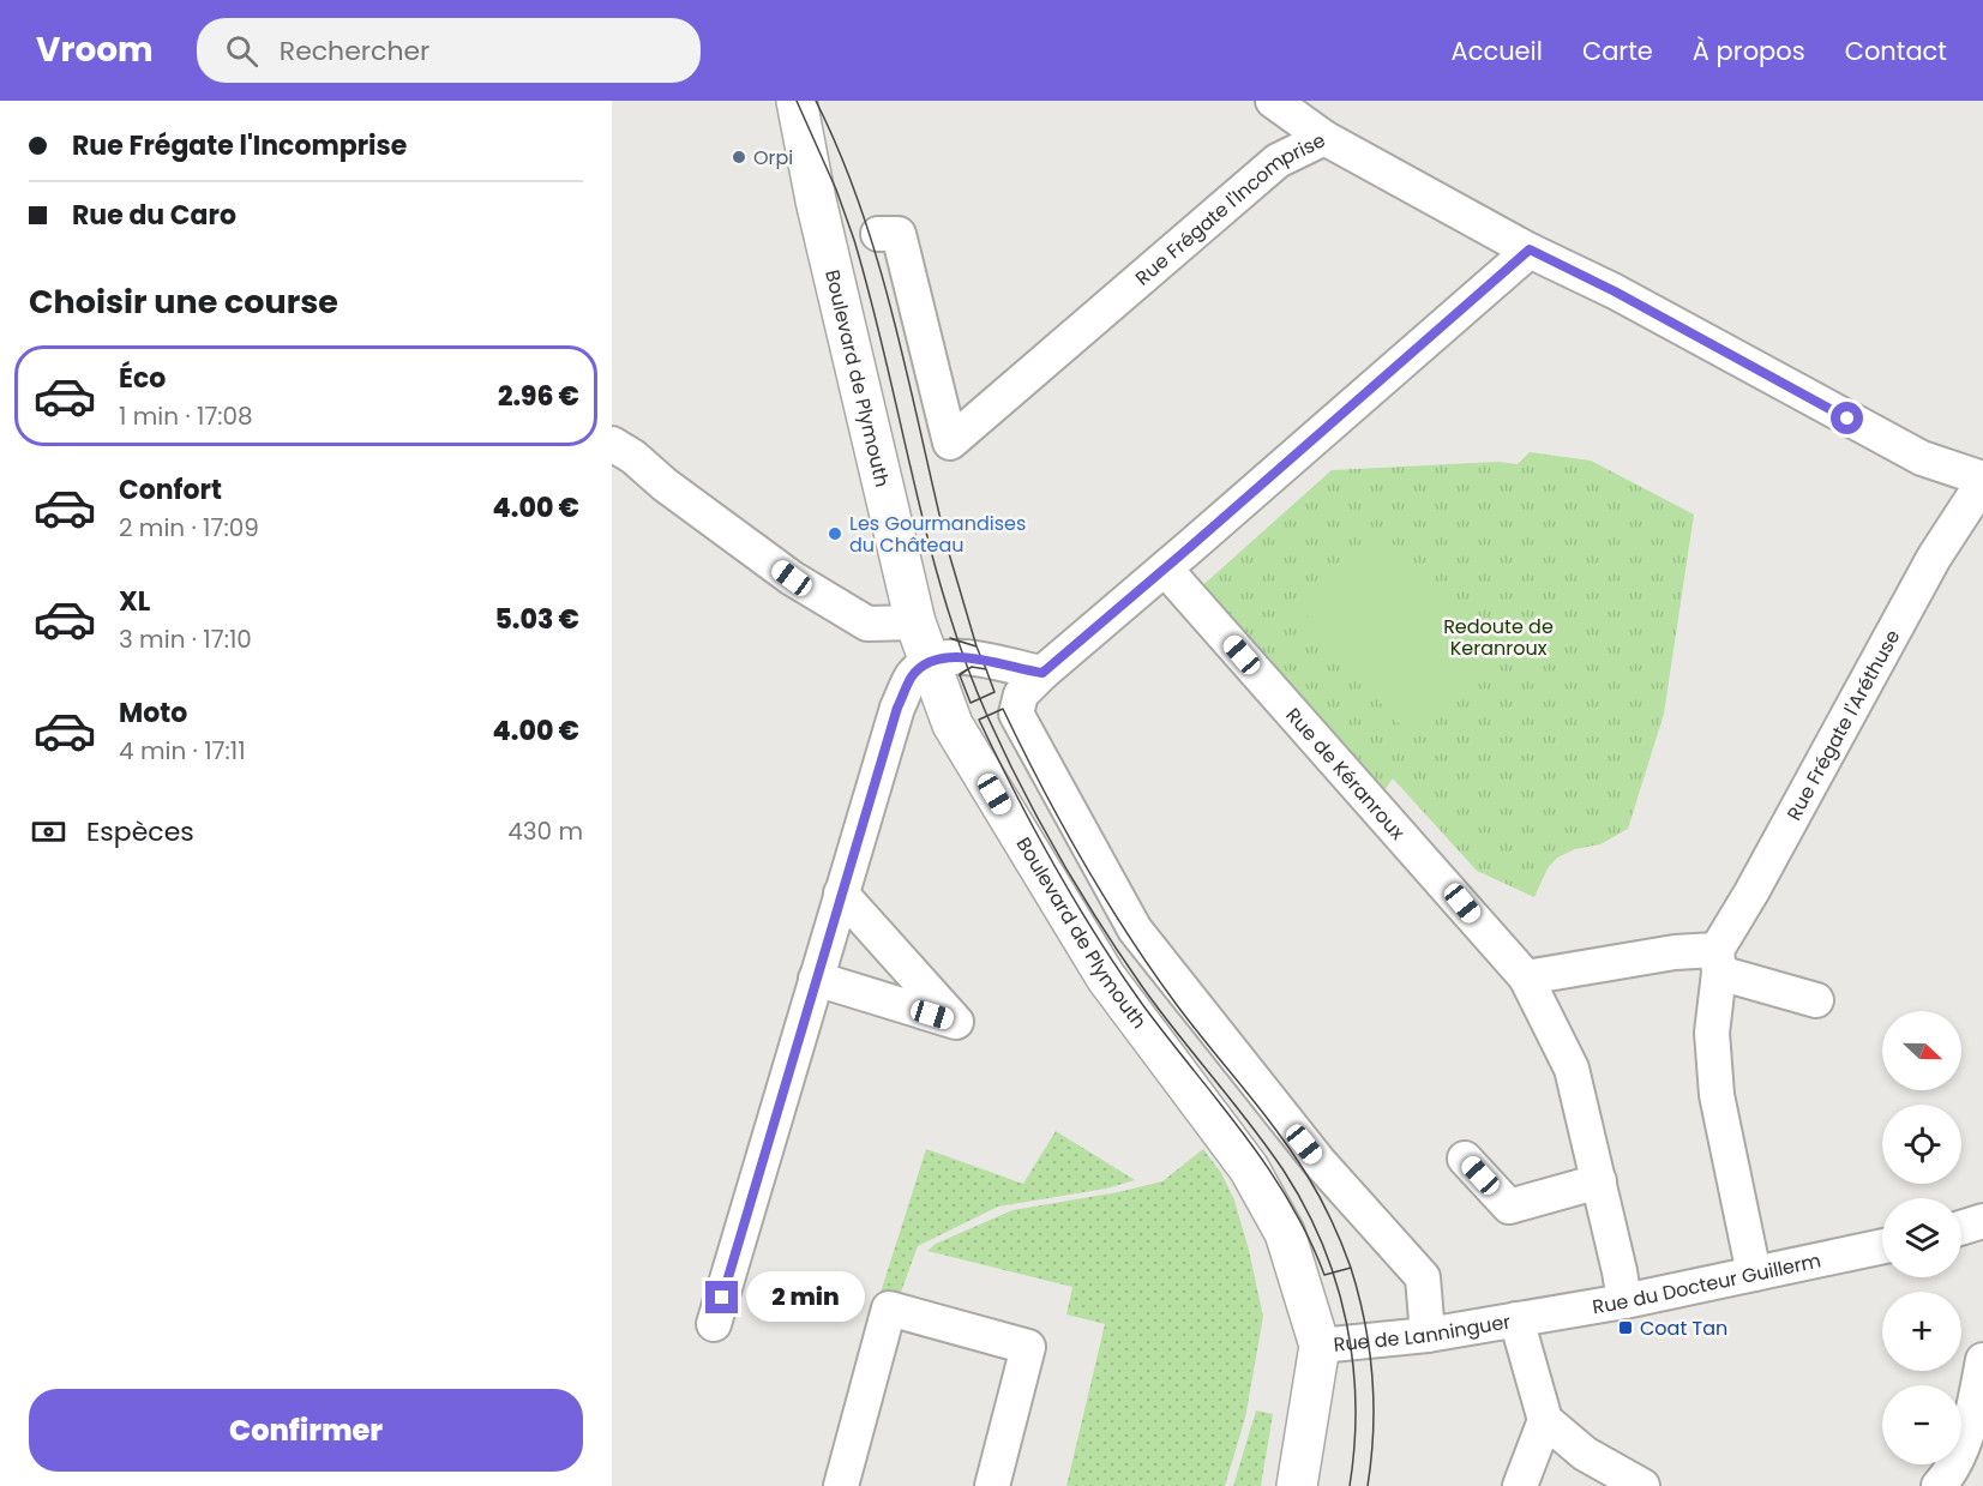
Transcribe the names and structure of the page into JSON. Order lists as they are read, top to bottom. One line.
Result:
{"streets":{"main road":["Boulevard de Plymouth"],"street":["Rue Frégate l'Incomprise","Rue Frégate l'Aréthuse","Rue de Kéranroux","Rue du Docteur Guillerm","Rue de Lanninguer"]},"crossings":[["Rue Frégate l'Incomprise","Rue Frégate l'Aréthuse"],["Boulevard de Plymouth","Rue de Lanninguer"],["Rue Frégate l'Aréthuse","Rue du Docteur Guillerm"],["Rue de Kéranroux","Rue du Docteur Guillerm"],["Rue du Docteur Guillerm","Rue de Lanninguer"]],"parks":["Redoute de Keranroux"],"places":{"other":["Orpi","Les Gourmandises du Château"],"transit":["Coat Tan"]},"north":"right","page":{"header":"Vroom","search":"Rechercher","nav":["Accueil","Carte","À propos","Contact"],"banner":["Rue Frégate l'Incomprise","Rue du Caro"],"heading":"Choisir une course","list":[{"name":"Éco","note":"1 min · 17:08","value":"2.96 €"},{"name":"Confort","note":"2 min · 17:09","value":"4.00 €"},{"name":"XL","note":"3 min · 17:10","value":"5.03 €"},{"name":"Moto","note":"4 min · 17:11","value":"4.00 €"}],"pay":["Espèces","430 m"],"map_buttons":["+","−"],"bubble":"2 min","buttons":"Confirmer"}}
